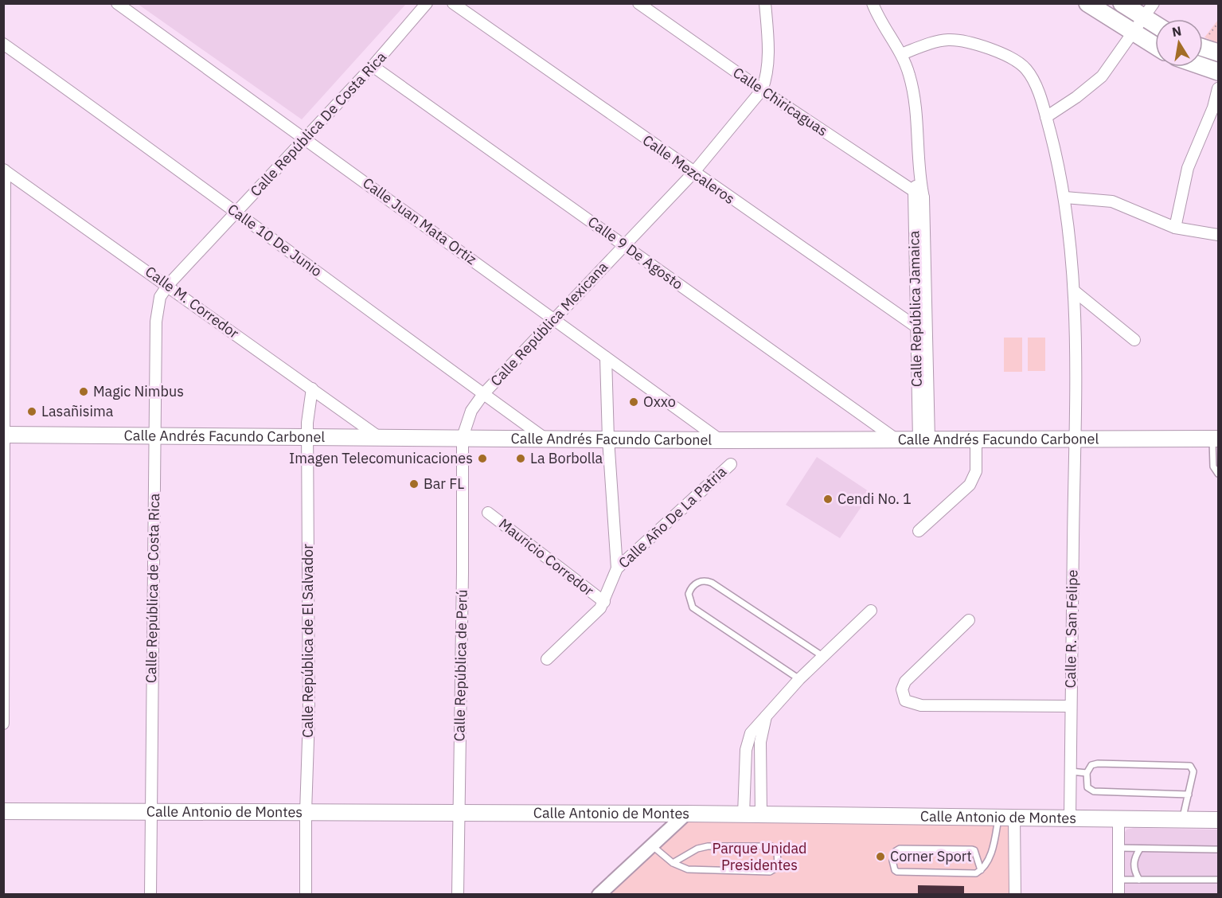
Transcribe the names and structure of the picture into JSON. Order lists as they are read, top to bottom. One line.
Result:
{"streets":{"main road":["Calle Andrés Facundo Carbonel","Calle Antonio de Montes"],"street":["Calle Chiricaguas","Calle República De Costa Rica","Calle Mezcaleros","Calle Juan Mata Ortiz","Calle 10 De Junio","Calle 9 De Agosto","Calle M. Corredor","Calle República Jamaica","Calle República Mexicana","Calle Año De La Patria","Mauricio Corredor","Calle República de Costa Rica","Calle R. San Felipe","Calle República de El Salvador","Calle República de Perú"]},"crossings":[["Calle Chiricaguas","Calle República Jamaica"],["Calle Chiricaguas","Calle República Mexicana"],["Calle República De Costa Rica","Calle Juan Mata Ortiz"],["Calle República De Costa Rica","Calle 10 De Junio"],["Calle República De Costa Rica","Calle 9 De Agosto"],["Calle República De Costa Rica","Calle M. Corredor"],["Calle República De Costa Rica","Calle República de Costa Rica"],["Calle Mezcaleros","Calle República Jamaica"],["Calle Mezcaleros","Calle República Mexicana"],["Calle Juan Mata Ortiz","Calle República Mexicana"],["Calle Juan Mata Ortiz","Calle Andrés Facundo Carbonel"],["Calle 10 De Junio","Calle República Mexicana"],["Calle 10 De Junio","Calle Andrés Facundo Carbonel"],["Calle 9 De Agosto","Calle República Mexicana"],["Calle 9 De Agosto","Calle Andrés Facundo Carbonel"],["Calle M. Corredor","Calle Andrés Facundo Carbonel"],["Calle M. Corredor","Calle República de Costa Rica"],["Calle M. Corredor","Calle República de El Salvador"],["Calle República Jamaica","Calle Andrés Facundo Carbonel"],["Calle República Jamaica","Calle R. San Felipe"],["Calle República Mexicana","Calle Andrés Facundo Carbonel"],["Calle República Mexicana","Calle República de Perú"],["Calle Andrés Facundo Carbonel","Calle República de Costa Rica"],["Calle Andrés Facundo Carbonel","Calle R. San Felipe"],["Calle Andrés Facundo Carbonel","Calle República de El Salvador"],["Calle Andrés Facundo Carbonel","Calle República de Perú"],["Calle Año De La Patria","Mauricio Corredor"],["Calle República de Costa Rica","Calle Antonio de Montes"],["Calle R. San Felipe","Calle Antonio de Montes"],["Calle República de El Salvador","Calle Antonio de Montes"],["Calle República de Perú","Calle Antonio de Montes"]],"parks":["Parque Unidad Presidentes"],"places":["Magic Nimbus","Oxxo","Lasañisima","Imagen Telecomunicaciones","La Borbolla","Bar FL","Cendi No. 1","Corner Sport"],"north":"top"}
